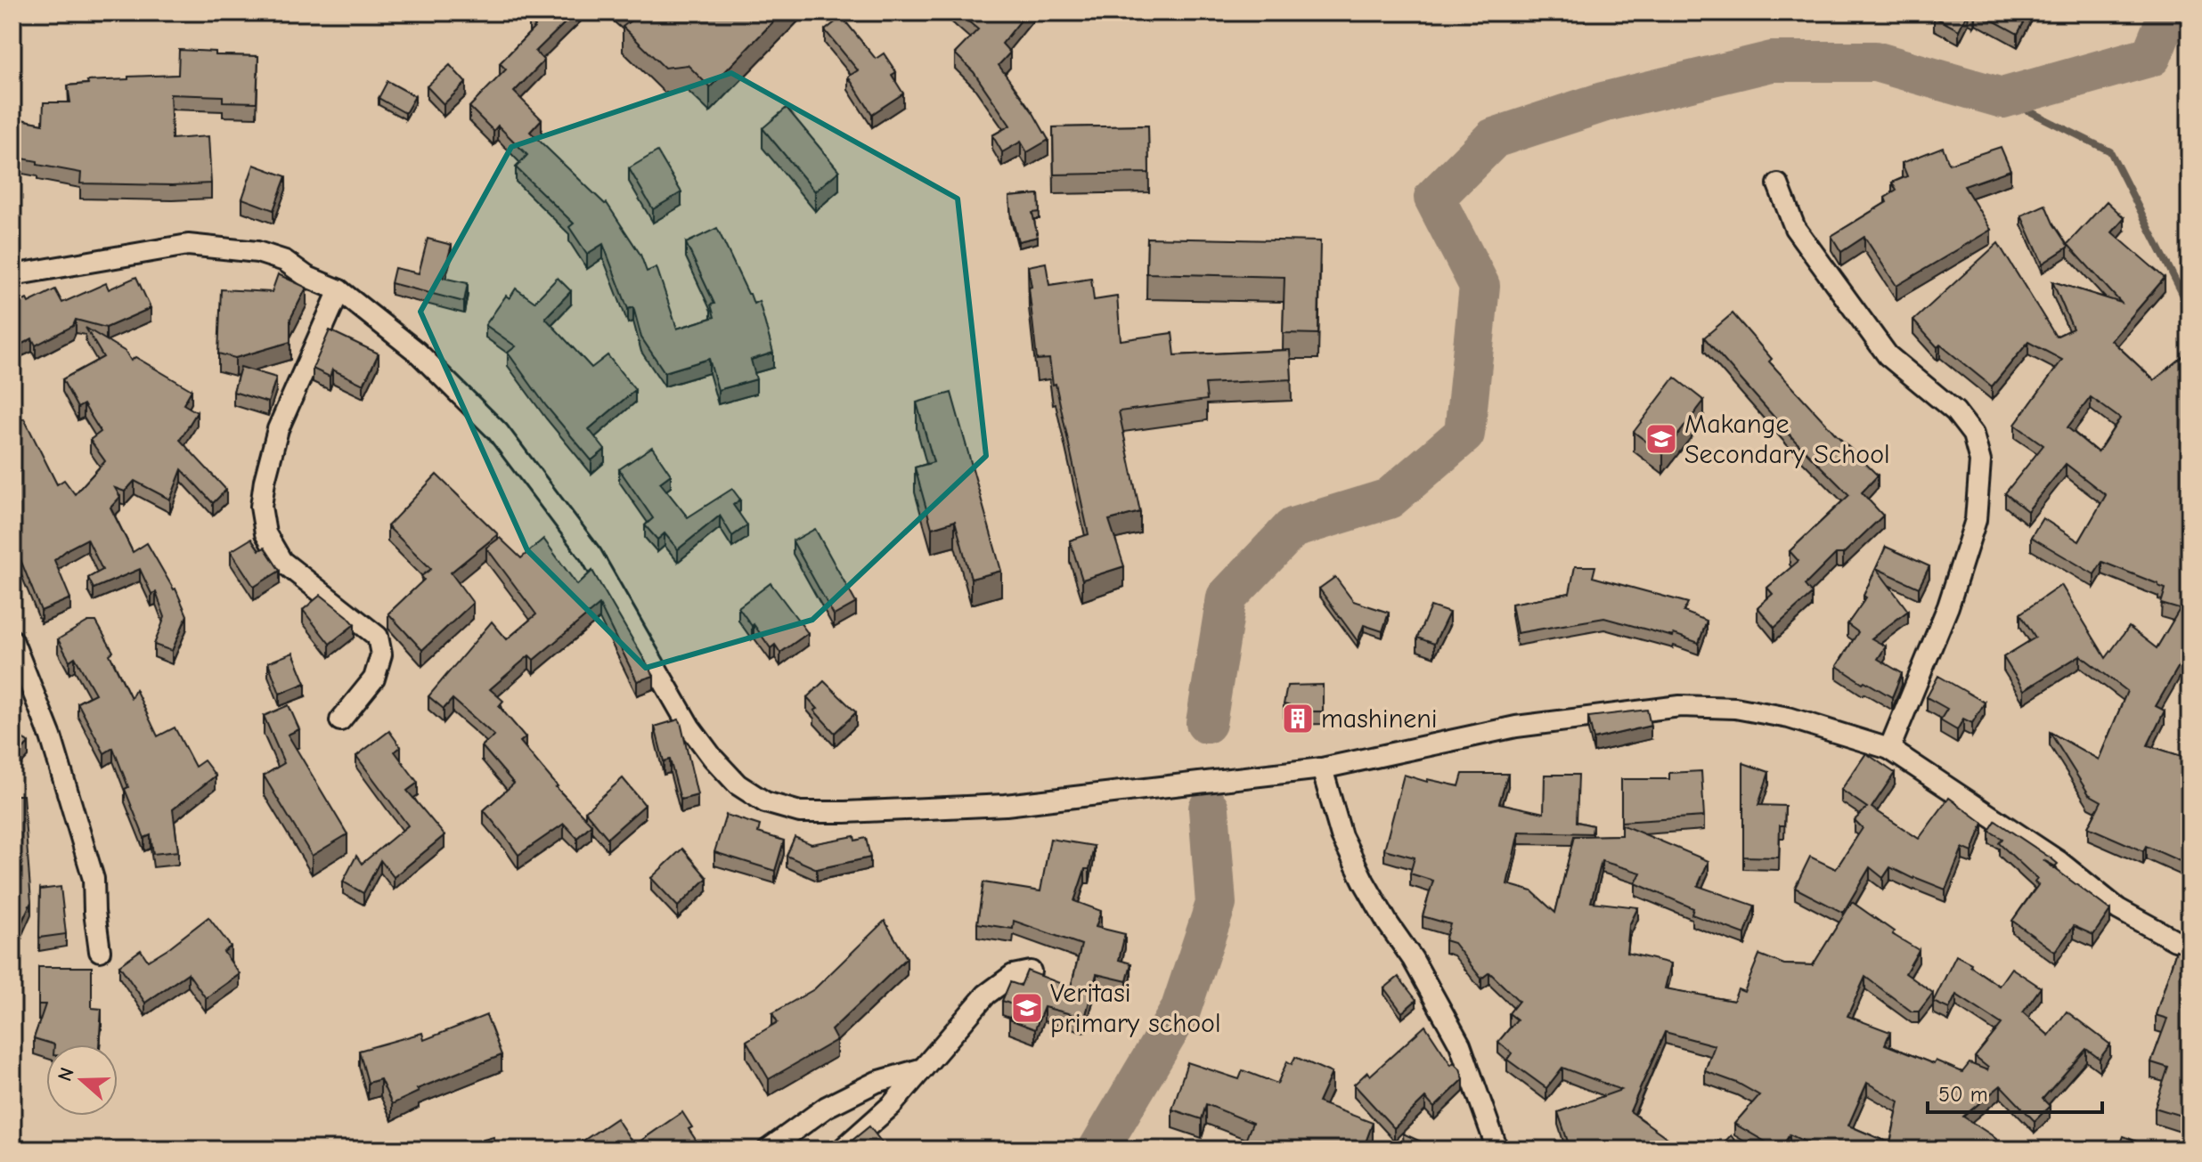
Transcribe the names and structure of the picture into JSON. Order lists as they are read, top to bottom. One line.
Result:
{"places":{"school or university":["Makange Secondary School","Veritasi primary school"],"building":["mashineni"]},"scale_bar":"50 m","north":"left"}
